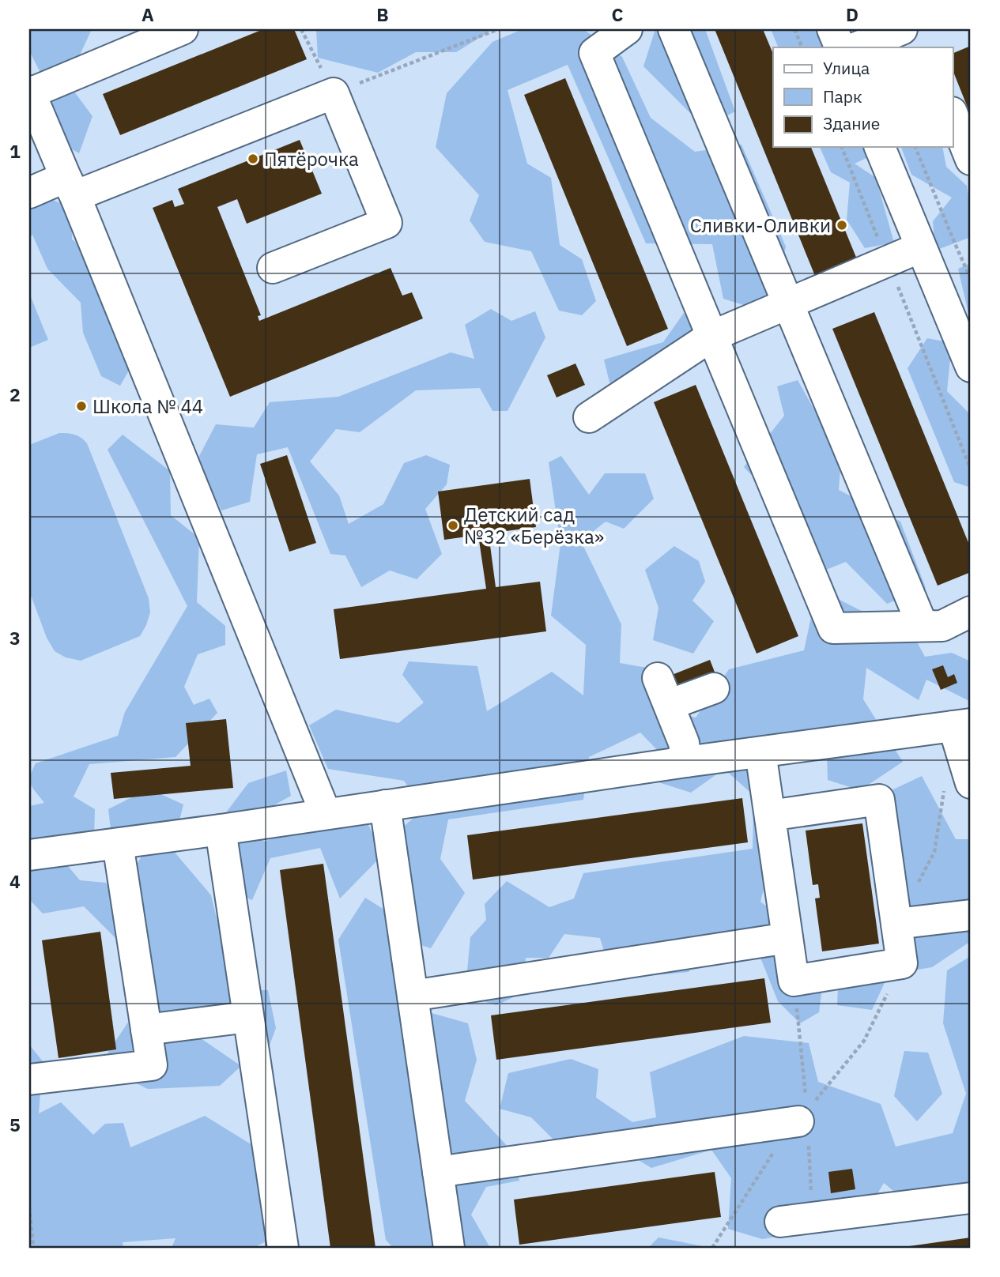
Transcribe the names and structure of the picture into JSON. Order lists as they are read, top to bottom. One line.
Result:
{"places":["Пятёрочка","Сливки-Оливки","Школа № 44","Детский сад №32 «Берёзка»"],"legend":["Улица","Парк","Здание"],"grid":{"columns":["A","B","C","D"],"rows":["1","2","3","4","5"]}}
